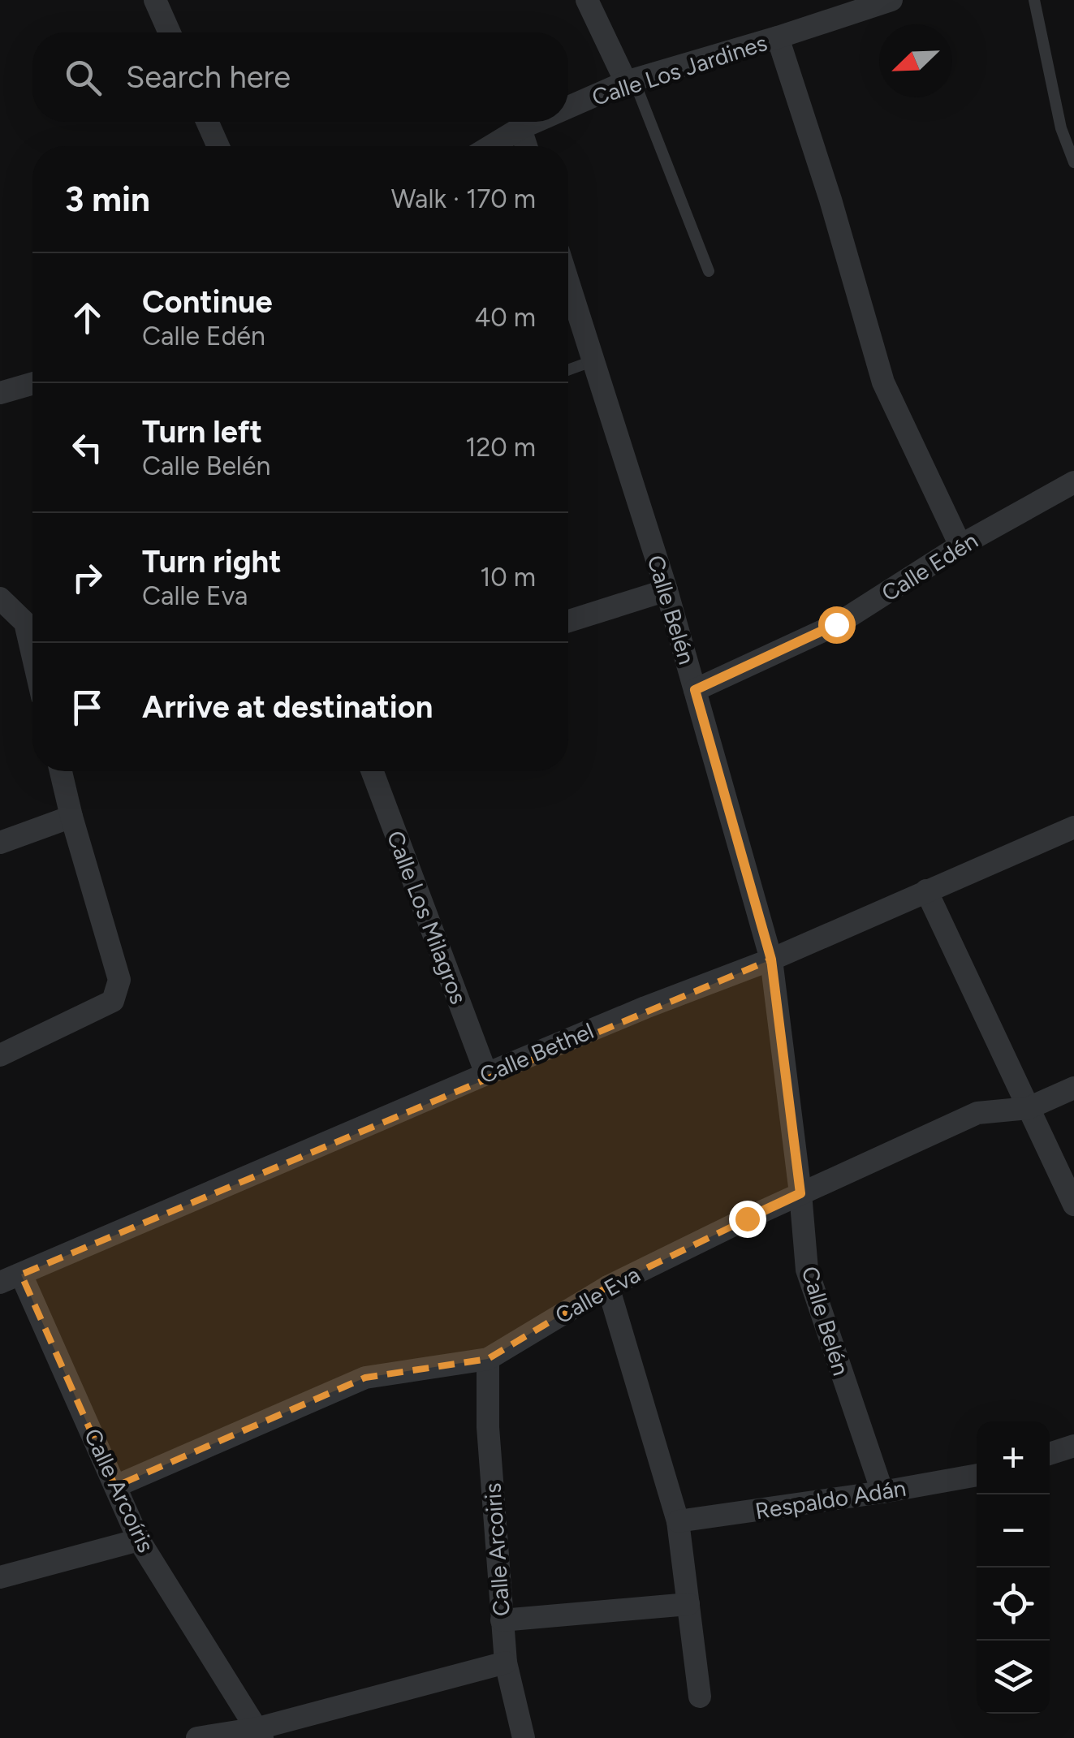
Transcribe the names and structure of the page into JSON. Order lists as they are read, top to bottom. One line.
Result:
{"streets":{"street":["Calle Los Jardines","Calle Edén","Calle Belén","Calle Los Milagros","Calle Bethel","Calle Eva","Calle Arcoíris","Respaldo Adán","Calle Arcoiris"]},"crossings":[["Calle Edén","Calle Belén"],["Calle Belén","Calle Bethel"],["Calle Belén","Calle Eva"],["Calle Belén","Respaldo Adán"],["Calle Los Milagros","Calle Bethel"],["Calle Bethel","Calle Arcoíris"],["Calle Eva","Calle Arcoíris"],["Calle Eva","Calle Arcoiris"]],"north":"bottom left","page":{"search":"Search here","heading":["3 min","Walk · 170 m"],"list":[["Continue","Calle Edén","40 m"],["Turn left","Calle Belén","120 m"],["Turn right","Calle Eva","10 m"],"Arrive at destination"],"map_buttons":["+","−"]}}
